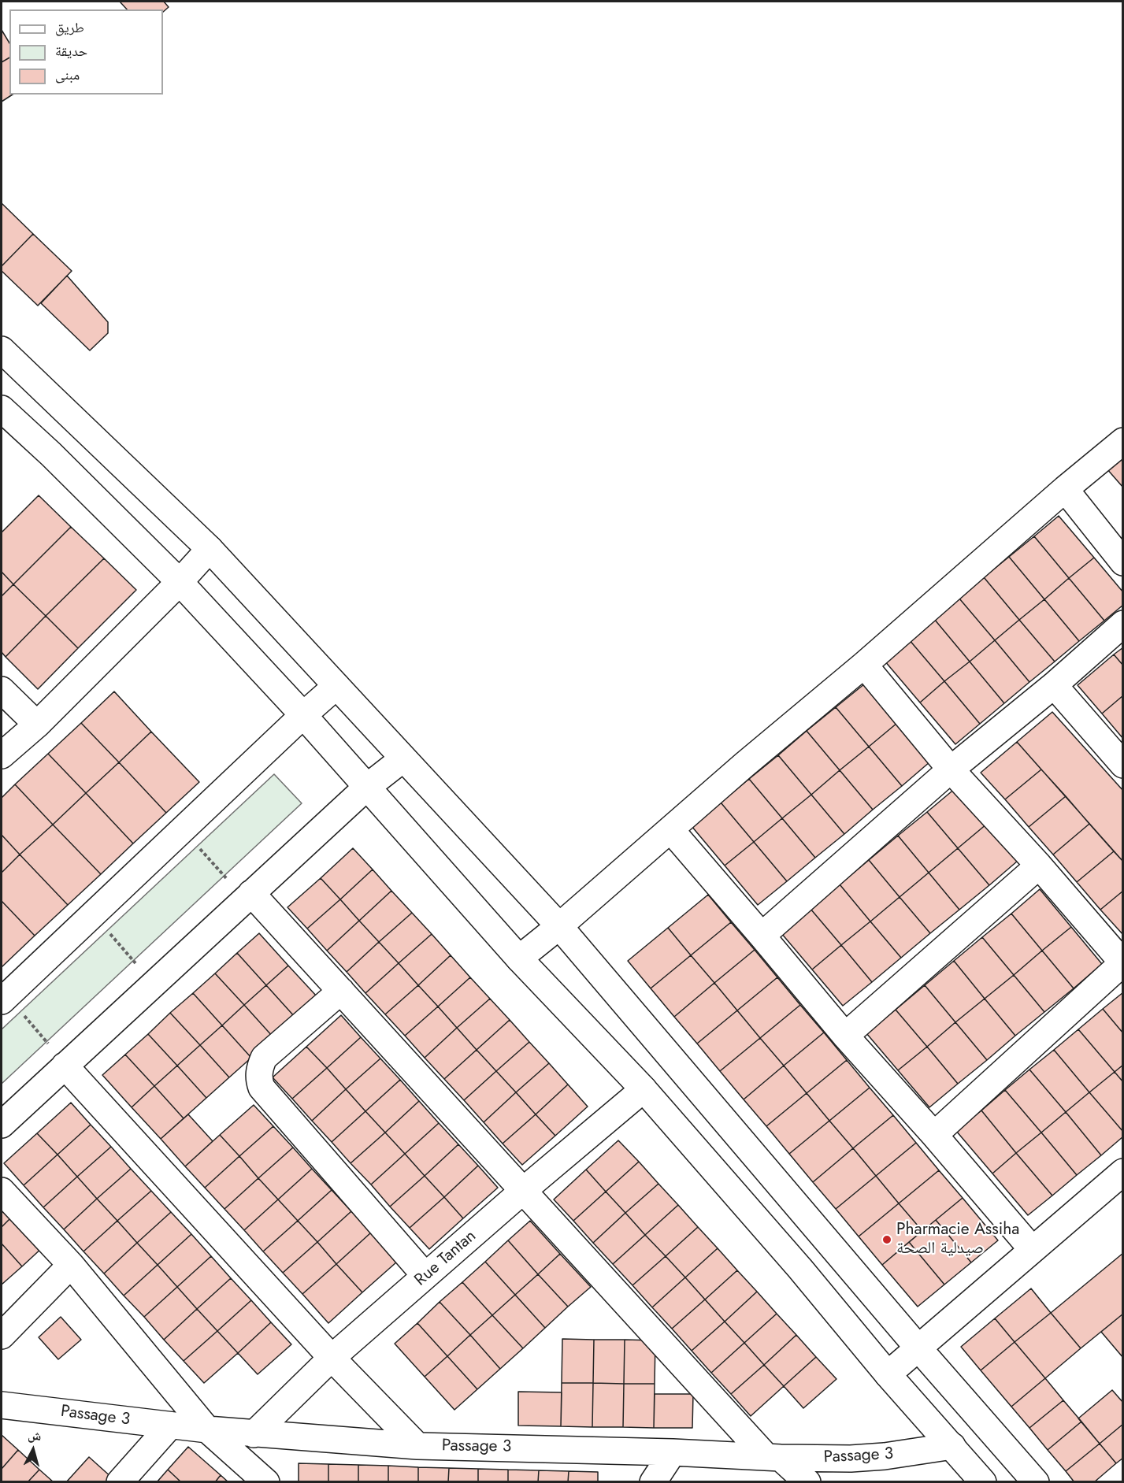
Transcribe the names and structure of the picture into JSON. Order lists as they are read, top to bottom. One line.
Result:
{"streets":{"street":["Rue Tantan","Passage 3"]},"crossings":[["Rue Tantan","Passage 3"]],"places":["Pharmacie Assiha صيدلية الصحة"],"legend":["طريق","حديقة","مبنى"],"north":"top"}
